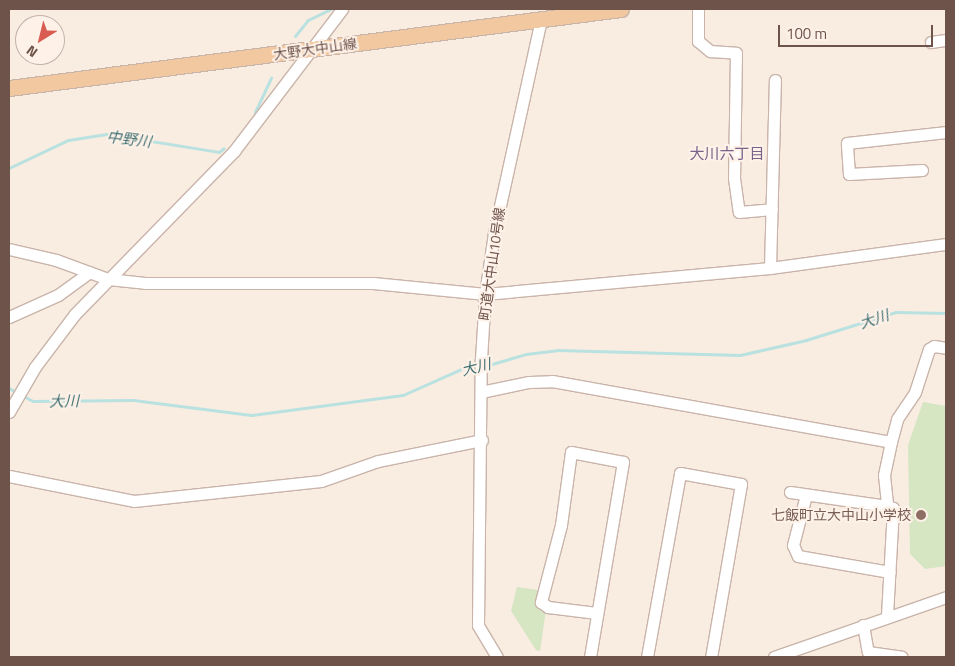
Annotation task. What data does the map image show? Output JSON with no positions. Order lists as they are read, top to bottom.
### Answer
{
  "streets": {
    "main road": ["大野大中山線"],
    "street": ["町道大中山10号線"]
  },
  "crossings": [
    ["大野大中山線", "町道大中山10号線"]
  ],
  "districts": ["大川六丁目"],
  "water": ["中野川", "大川"],
  "places": ["七飯町立大中山小学校"],
  "scale_bar": "100 m",
  "north": "bottom left"
}
